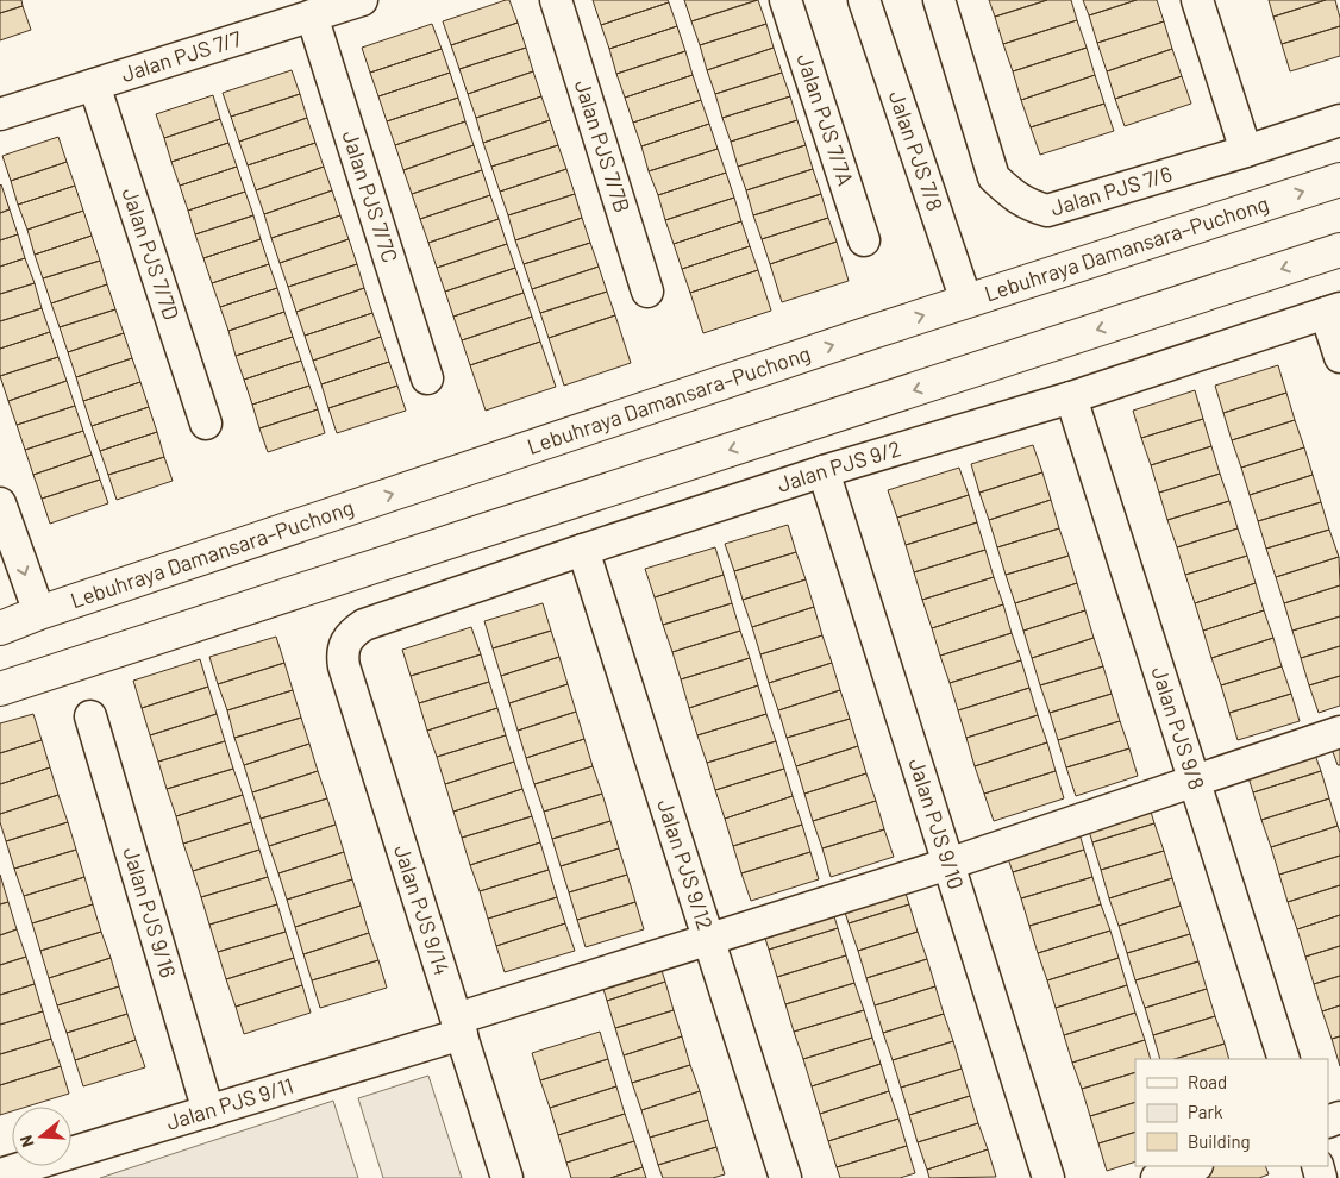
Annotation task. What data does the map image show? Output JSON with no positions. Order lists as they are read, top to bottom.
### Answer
{
  "streets": {
    "highway": ["Lebuhraya Damansara–Puchong"],
    "street": [
      "Jalan PJS 7/7",
      "Jalan PJS 7/7A",
      "Jalan PJS 7/7B",
      "Jalan PJS 7/8",
      "Jalan PJS 7/6",
      "Jalan PJS 7/7C",
      "Jalan PJS 7/7D",
      "Jalan PJS 9/2",
      "Jalan PJS 9/8",
      "Jalan PJS 9/10",
      "Jalan PJS 9/12",
      "Jalan PJS 9/14",
      "Jalan PJS 9/16",
      "Jalan PJS 9/11"
    ]
  },
  "crossings": [
    ["Jalan PJS 7/7", "Jalan PJS 7/7C"],
    ["Jalan PJS 7/7", "Jalan PJS 7/7D"],
    ["Jalan PJS 7/8", "Lebuhraya Damansara–Puchong"],
    ["Jalan PJS 9/2", "Jalan PJS 9/8"],
    ["Jalan PJS 9/2", "Jalan PJS 9/10"],
    ["Jalan PJS 9/2", "Jalan PJS 9/12"],
    ["Jalan PJS 9/2", "Jalan PJS 9/14"],
    ["Jalan PJS 9/8", "Jalan PJS 9/11"],
    ["Jalan PJS 9/10", "Jalan PJS 9/11"],
    ["Jalan PJS 9/12", "Jalan PJS 9/11"],
    ["Jalan PJS 9/14", "Jalan PJS 9/11"],
    ["Jalan PJS 9/16", "Jalan PJS 9/11"]
  ],
  "legend": ["Road", "Park", "Building"],
  "north": "left"
}
